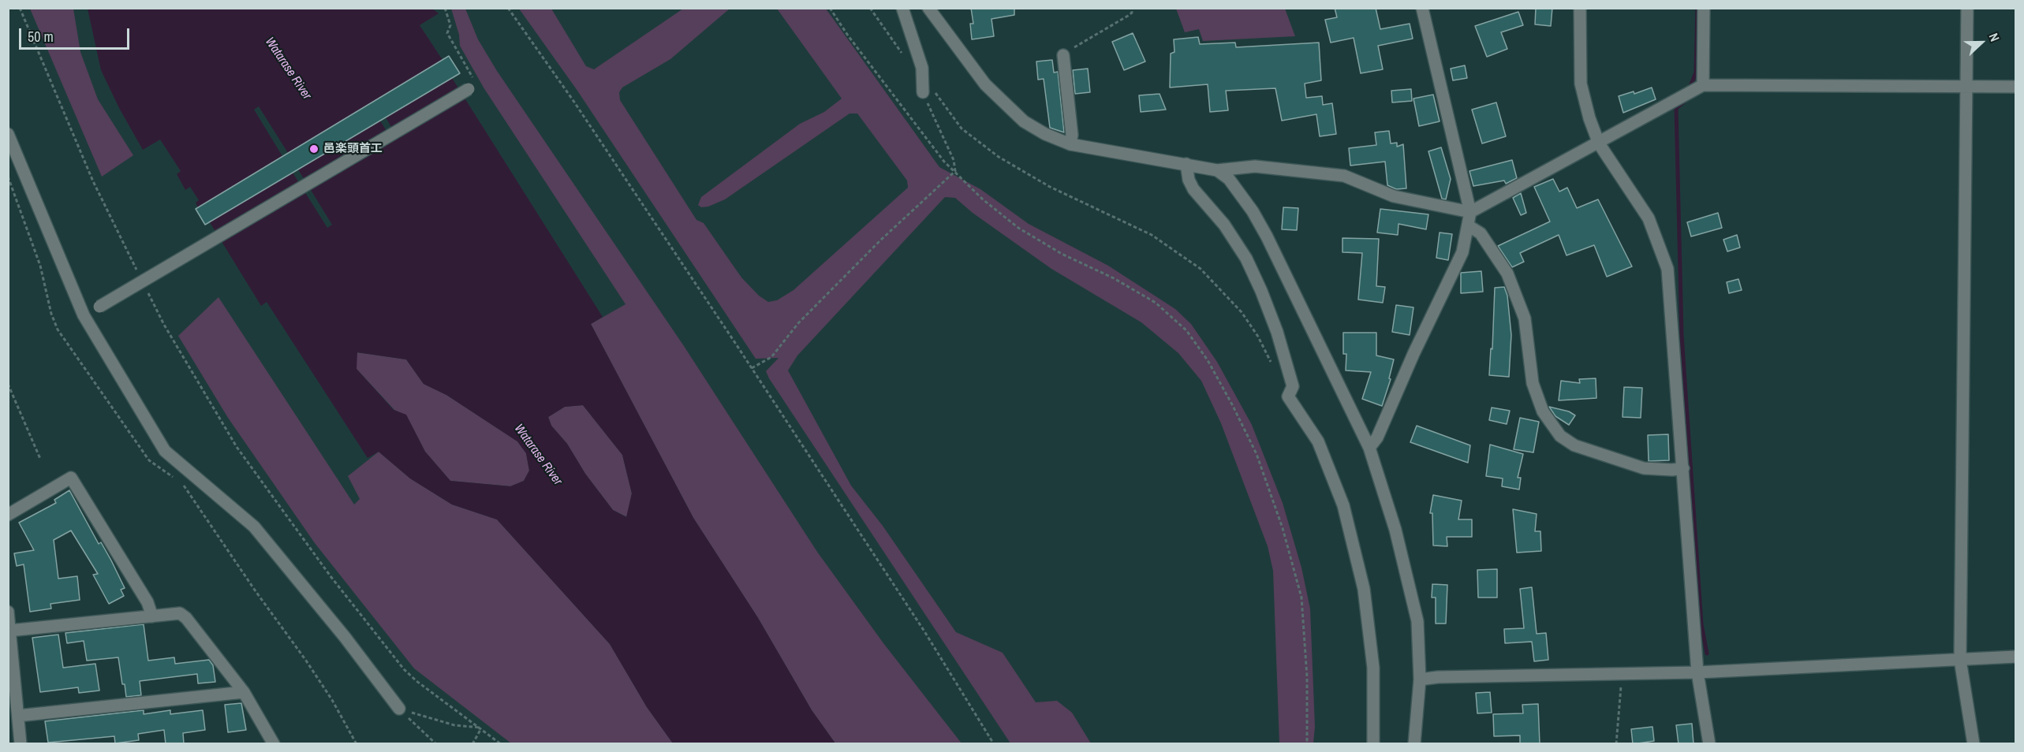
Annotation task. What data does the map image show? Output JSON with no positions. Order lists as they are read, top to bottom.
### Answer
{
  "water": ["Watarase River"],
  "places": ["邑楽頭首工"],
  "scale_bar": "50 m",
  "north": "right"
}
